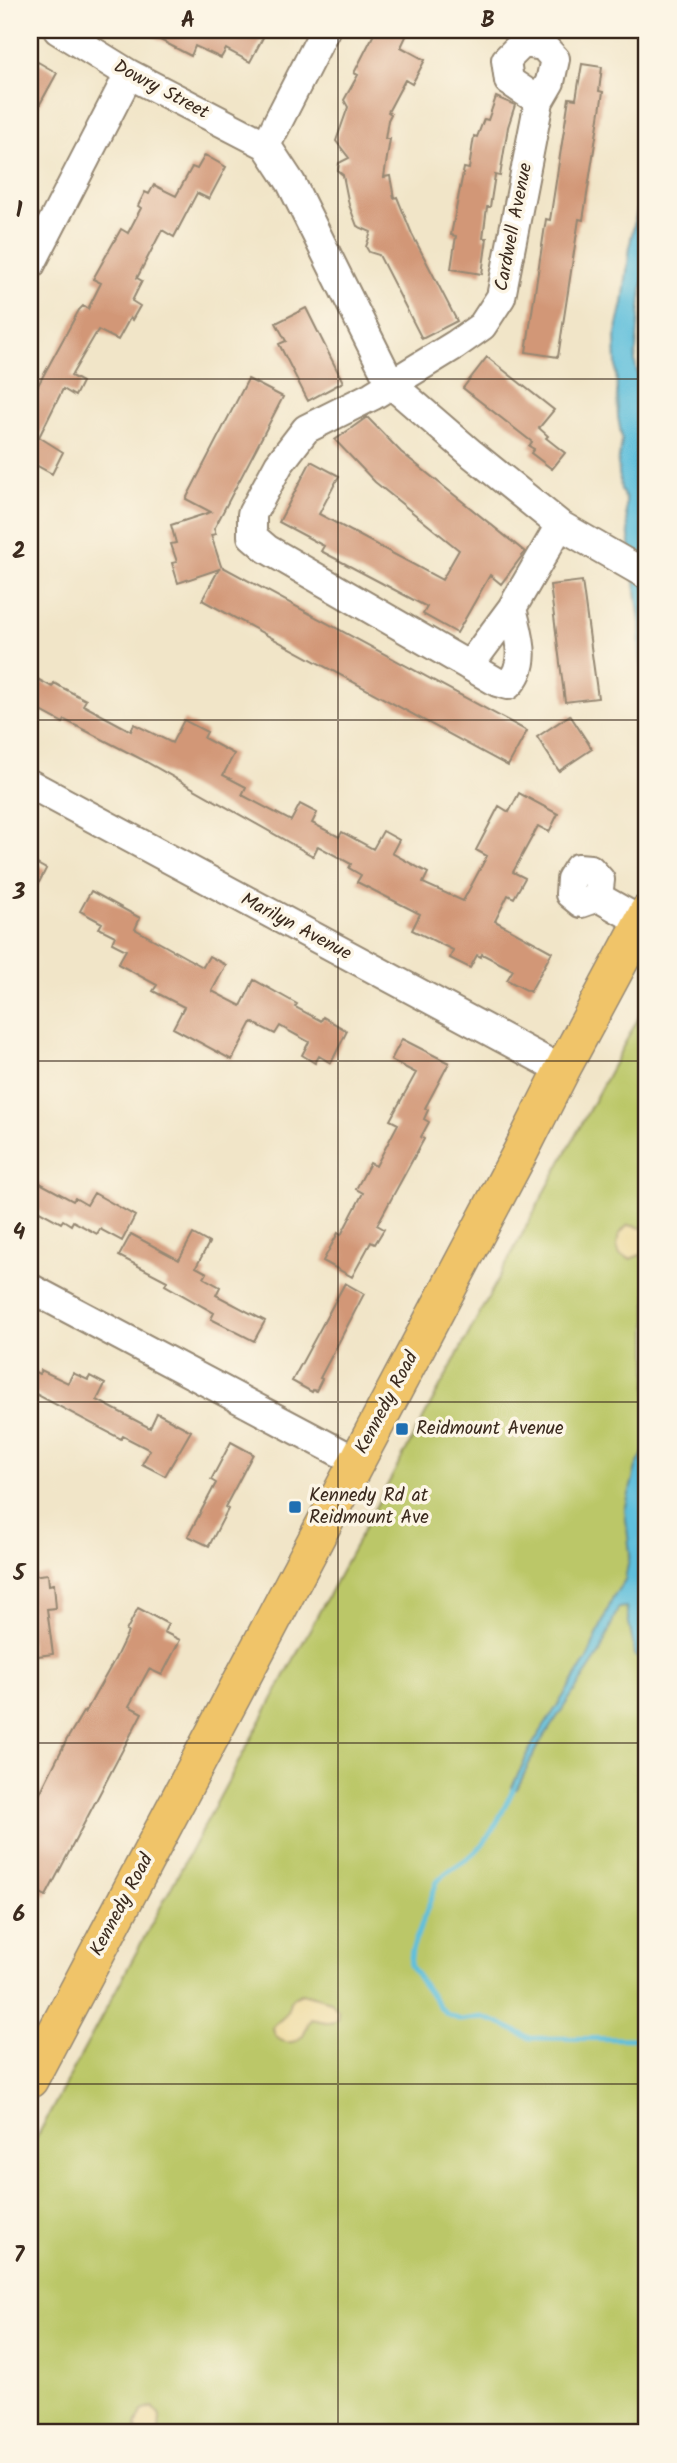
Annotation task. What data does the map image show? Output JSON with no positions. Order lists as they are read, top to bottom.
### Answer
{
  "streets": {
    "main road": ["Kennedy Road"],
    "street": ["Dowry Street", "Cardwell Avenue", "Marilyn Avenue"]
  },
  "crossings": [
    ["Marilyn Avenue", "Kennedy Road"]
  ],
  "places": {
    "transit": ["Reidmount Avenue", "Kennedy Rd at Reidmount Ave"]
  },
  "grid": {
    "columns": ["A", "B"],
    "rows": [
      "1",
      "2",
      "3",
      "4",
      "5",
      "6",
      "7"
    ]
  }
}
